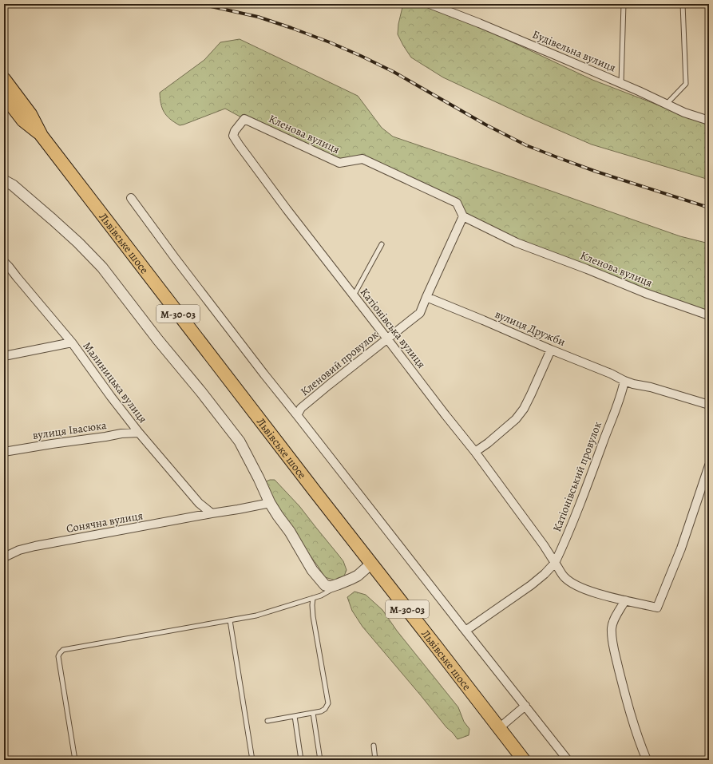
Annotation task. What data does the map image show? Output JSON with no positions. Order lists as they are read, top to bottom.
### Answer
{
  "streets": {
    "main road": ["Львівське шосе", "М-30-03"],
    "street": [
      "Будівельна вулиця",
      "Кленова вулиця",
      "Катіонівська вулиця",
      "вулиця Дружби",
      "Кленовий провулок",
      "Малиницька вулиця",
      "вулиця Івасюка",
      "Катіонівський провулок",
      "Сонячна вулиця"
    ]
  },
  "crossings": [
    ["Кленова вулиця", "Катіонівська вулиця"],
    ["Кленова вулиця", "Кленовий провулок"],
    ["Катіонівська вулиця", "Кленовий провулок"],
    ["Катіонівська вулиця", "Катіонівський провулок"],
    ["вулиця Дружби", "Кленовий провулок"],
    ["вулиця Дружби", "Катіонівський провулок"],
    ["Малиницька вулиця", "вулиця Івасюка"],
    ["Малиницька вулиця", "Сонячна вулиця"]
  ]
}
